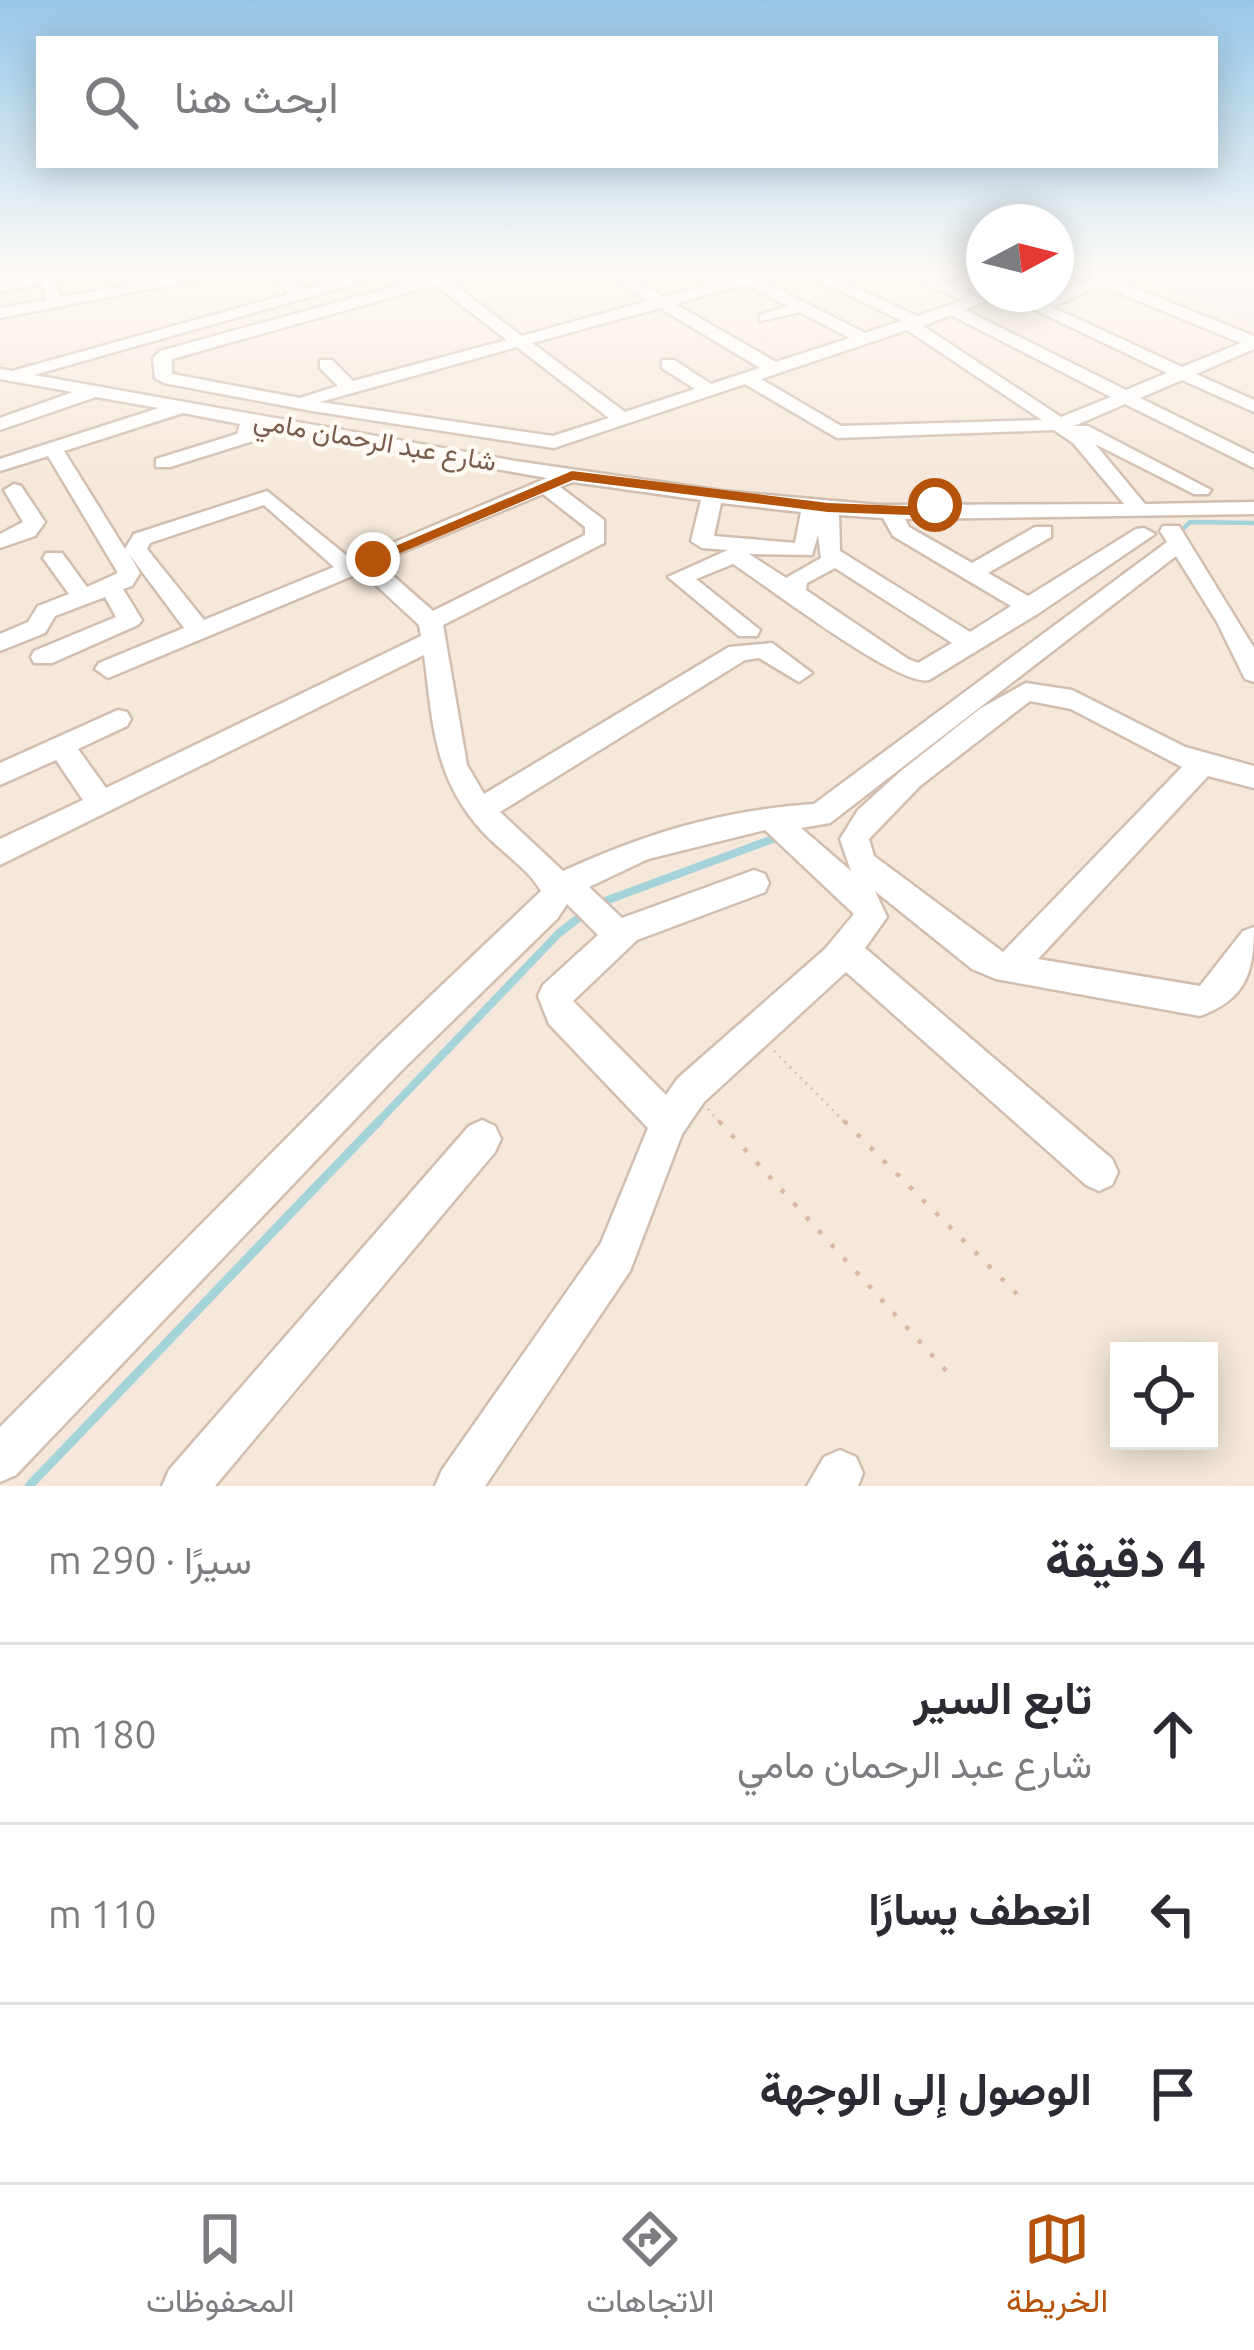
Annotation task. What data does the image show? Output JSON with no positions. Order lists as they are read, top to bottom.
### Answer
{
  "streets": {
    "street": ["شارع عبد الرحمان مامي"]
  },
  "north": "right",
  "page": {
    "search": "ابحث هنا",
    "heading": ["4 دقيقة", "سيرًا · 290 m"],
    "list": [
      ["تابع السير", "شارع عبد الرحمان مامي", "180 m"],
      ["انعطف يسارًا", "110 m"],
      "الوصول إلى الوجهة"
    ],
    "nav": ["الخريطة", "الاتجاهات", "المحفوظات"]
  }
}
